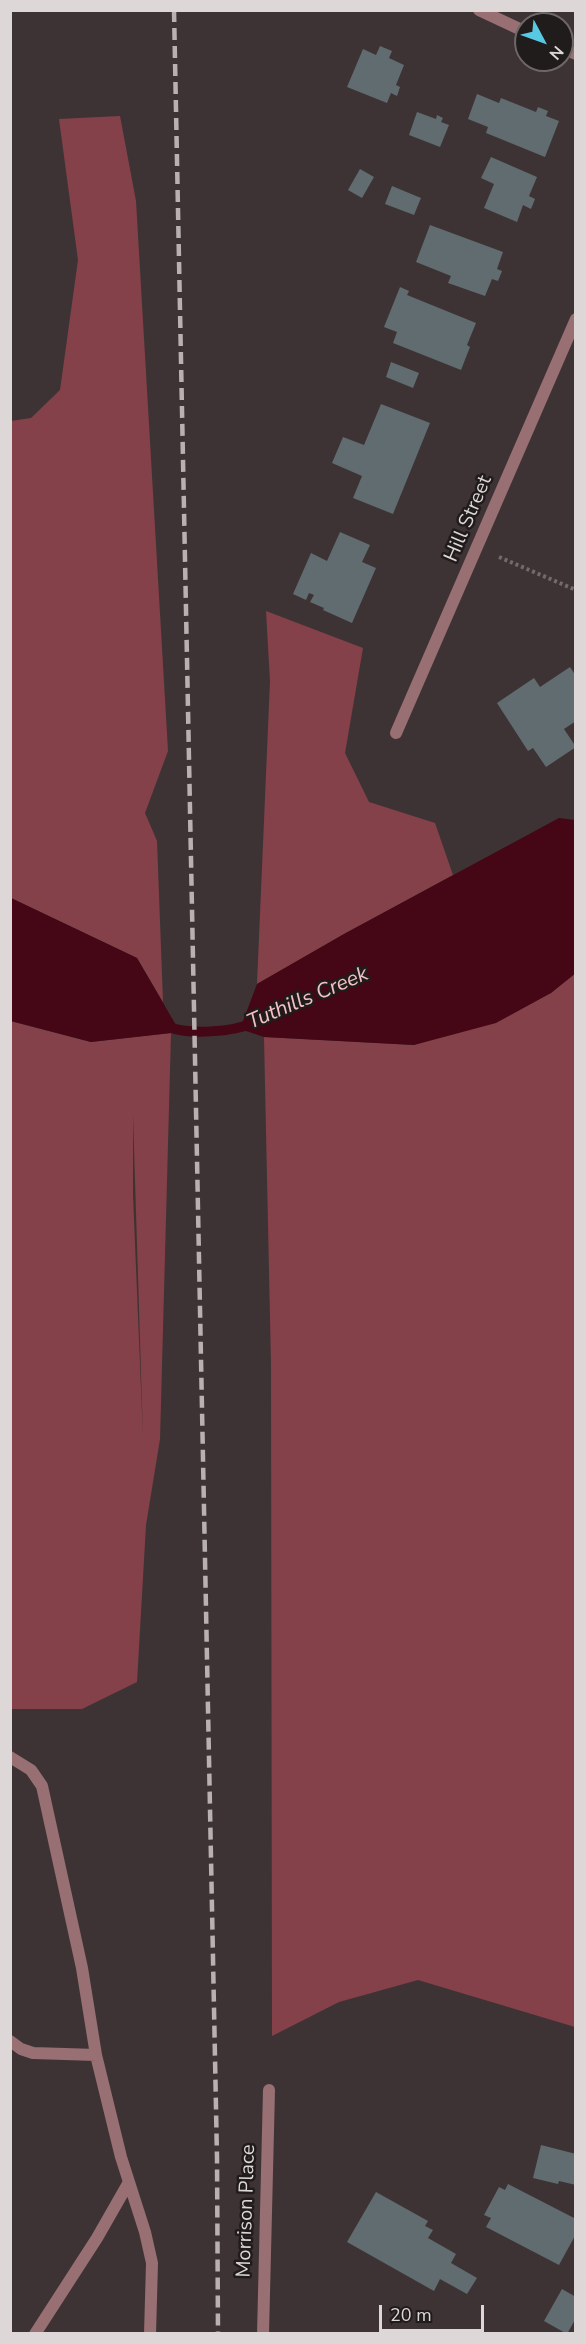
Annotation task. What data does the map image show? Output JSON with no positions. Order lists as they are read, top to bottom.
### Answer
{
  "streets": {
    "street": ["Hill Street", "Morrison Place"]
  },
  "water": ["Tuthills Creek"],
  "scale_bar": "20 m",
  "north": "bottom right"
}
